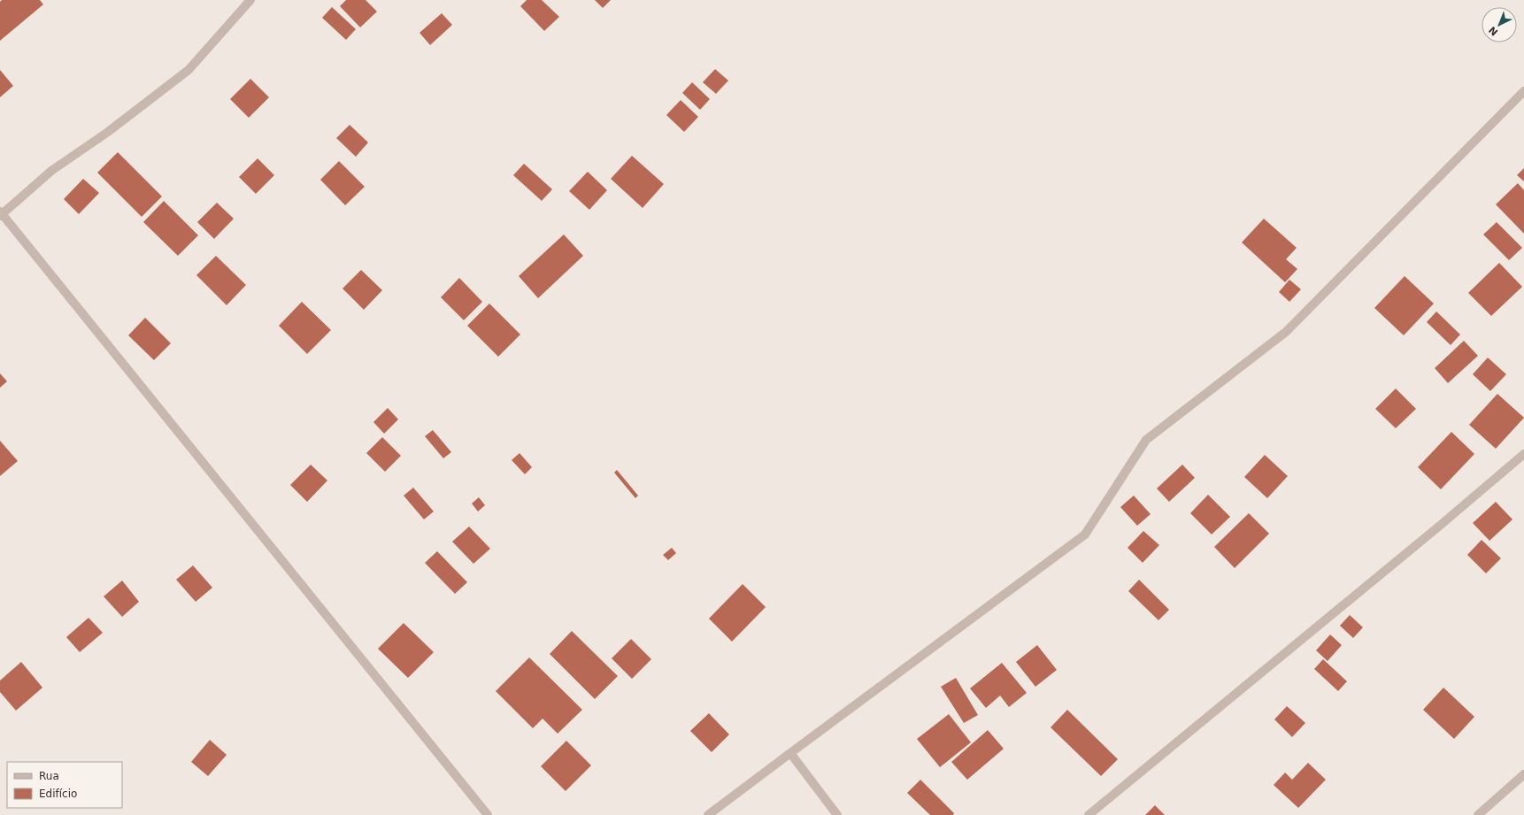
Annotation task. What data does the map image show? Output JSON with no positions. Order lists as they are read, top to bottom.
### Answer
{
  "legend": ["Rua", "Edifício"],
  "north": "bottom left"
}
